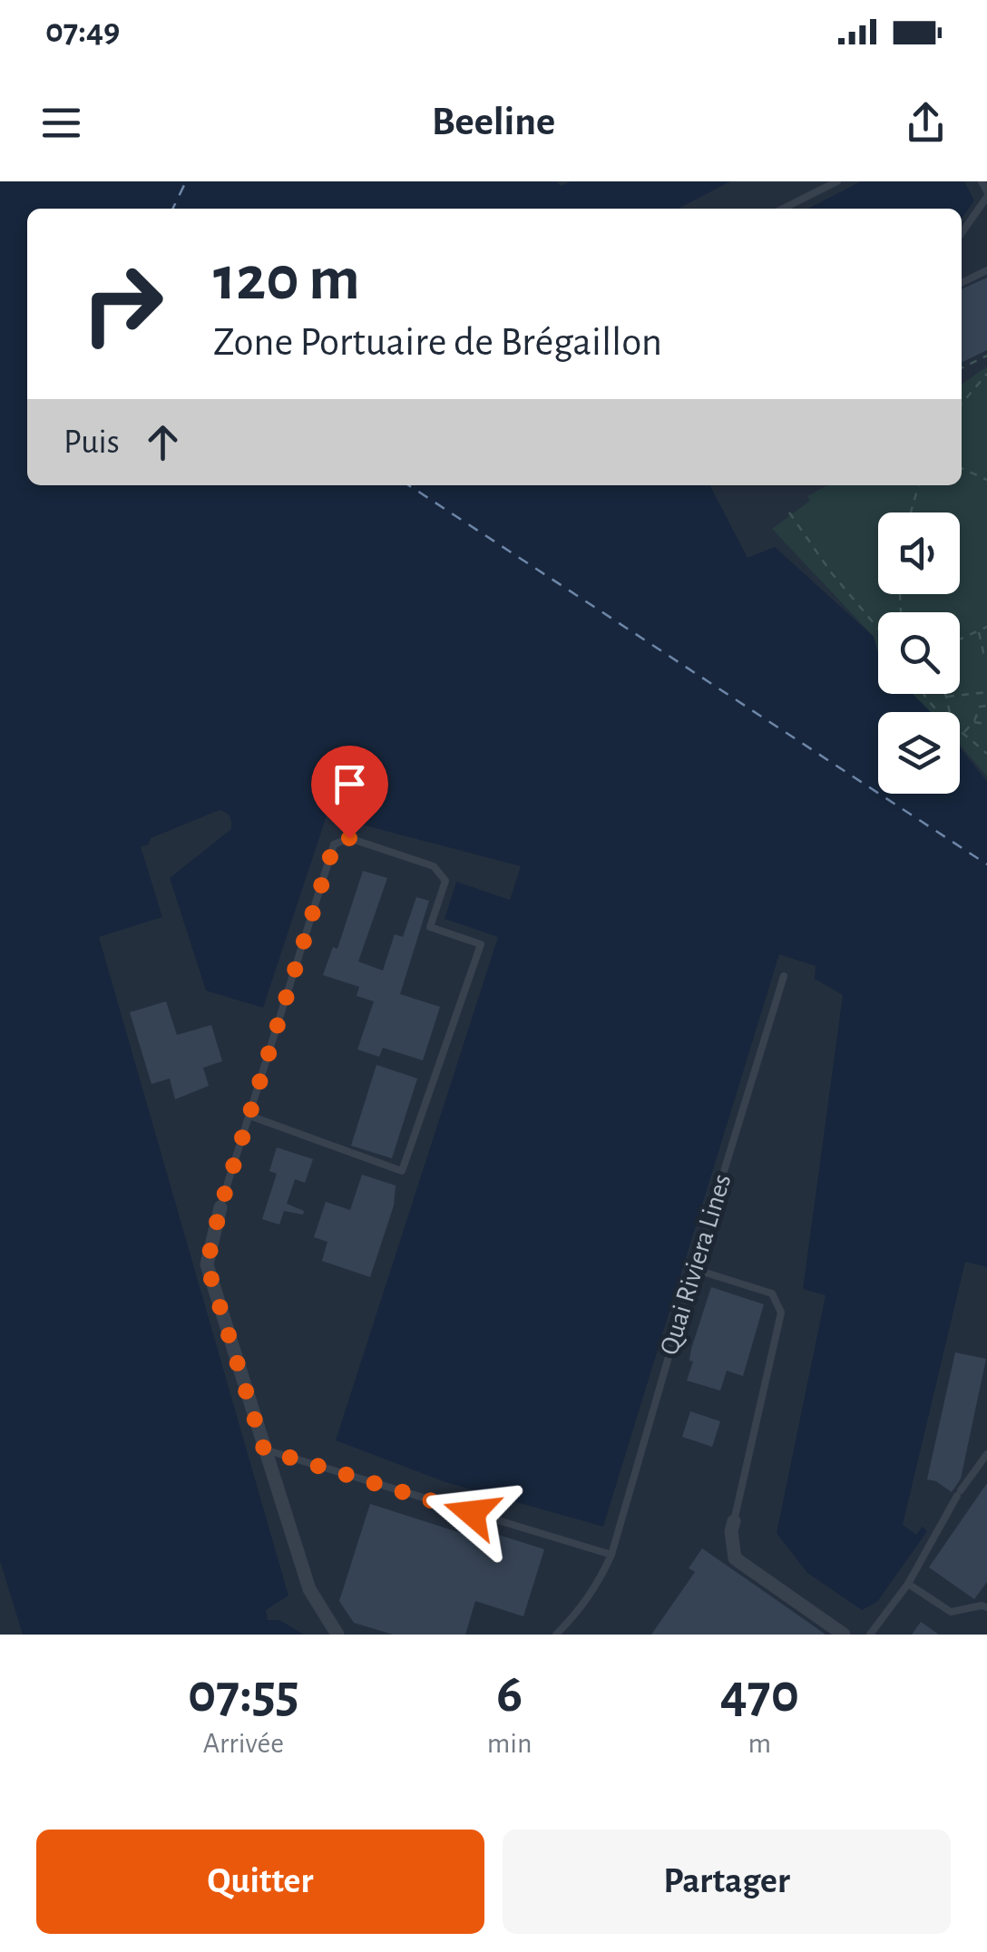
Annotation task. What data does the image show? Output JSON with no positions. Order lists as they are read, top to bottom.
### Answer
{
  "streets": {
    "lane": ["Quai Riviera Lines"]
  },
  "page": {
    "status": "07:49",
    "header": "Beeline",
    "turn": ["120 m", "Zone Portuaire de Brégaillon"],
    "then": "Puis",
    "eta": [
      "07:55",
      "Arrivée",
      "6",
      "min",
      "470",
      "m"
    ],
    "buttons": ["Quitter", "Partager"]
  }
}
